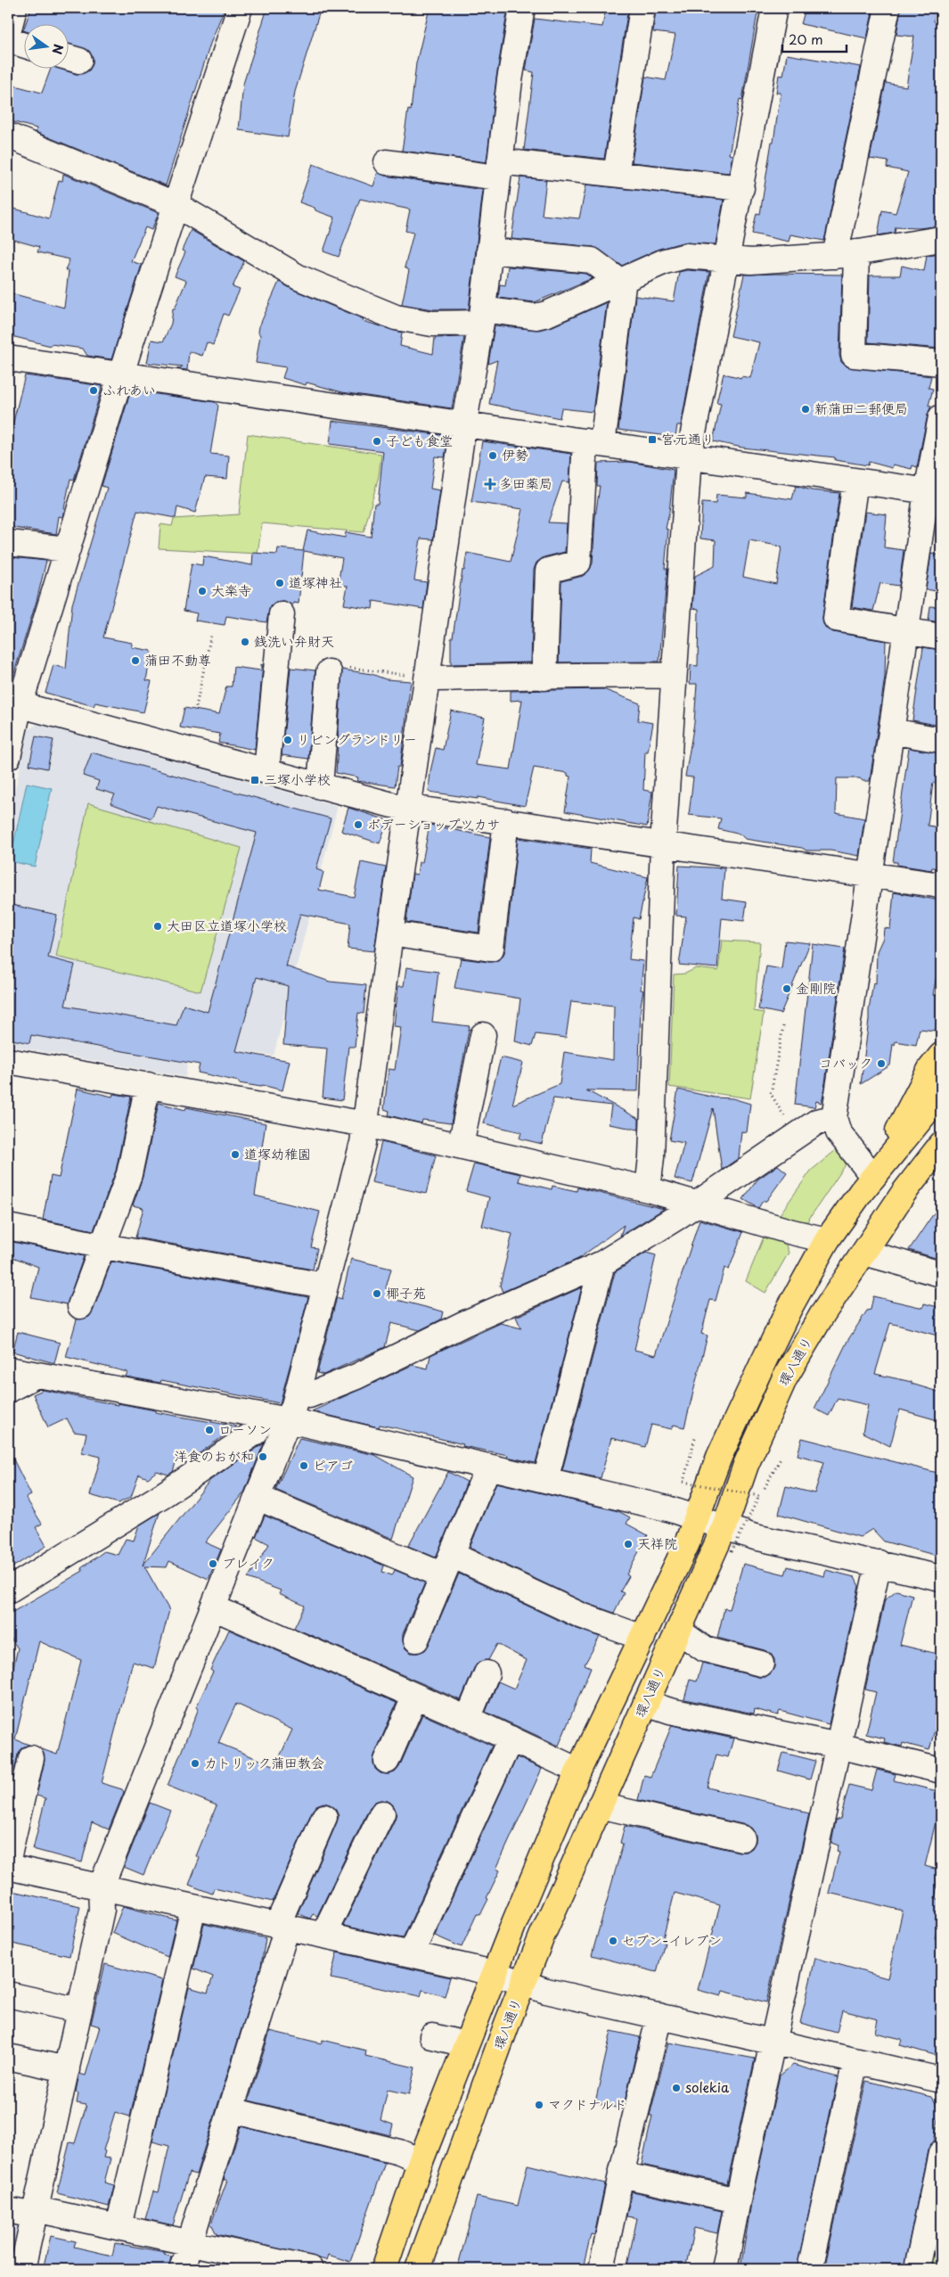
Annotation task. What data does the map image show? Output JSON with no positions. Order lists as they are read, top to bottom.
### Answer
{
  "streets": {
    "main road": ["環八通り"]
  },
  "places": {
    "other": [
      "ふれあい",
      "新蒲田二郵便局",
      "子ども食堂",
      "伊勢",
      "道塚神社",
      "大楽寺",
      "銭洗い弁財天",
      "蒲田不動尊",
      "リビングランドリー",
      "ボデーショップツカサ",
      "大田区立道塚小学校",
      "金剛院",
      "コバック",
      "道塚幼稚園",
      "椰子苑",
      "ローソン",
      "洋食のおが和",
      "ピアゴ",
      "天祥院",
      "ブレイク",
      "カトリック蒲田教会",
      "セブン-イレブン",
      "solekia",
      "マクドナルド"
    ],
    "transit": ["宮元通り", "三塚小学校"],
    "health": ["多田薬局"]
  },
  "scale_bar": "20 m",
  "north": "right"
}
